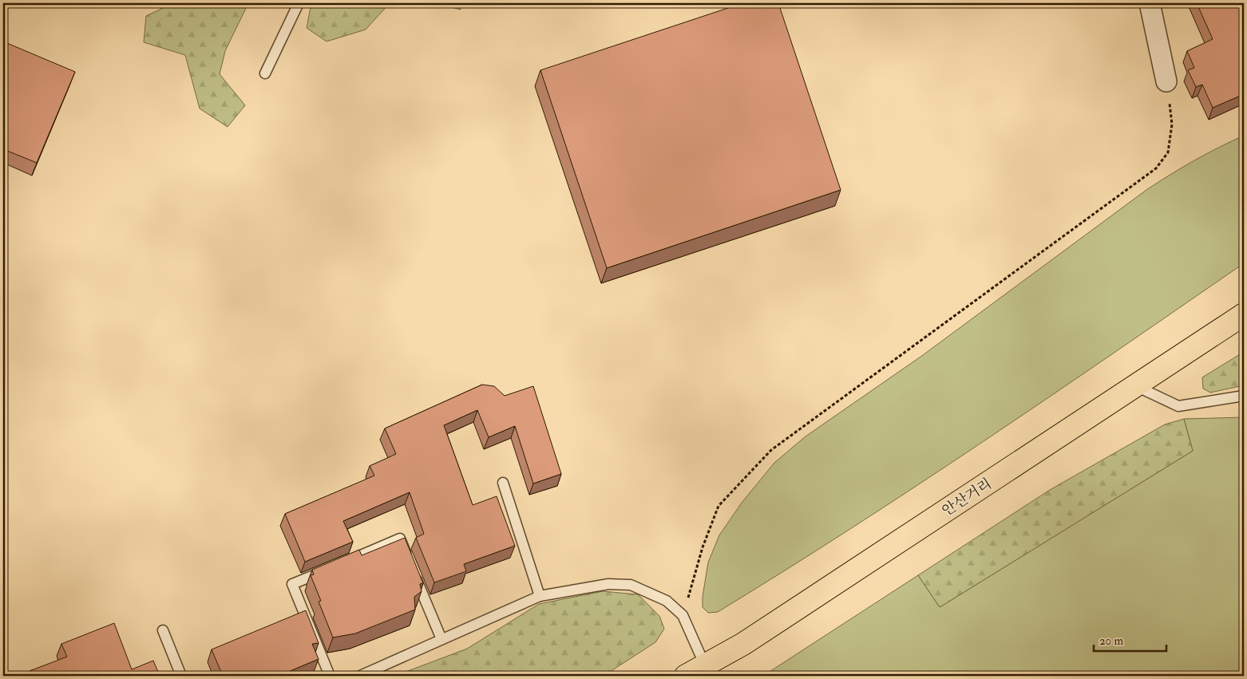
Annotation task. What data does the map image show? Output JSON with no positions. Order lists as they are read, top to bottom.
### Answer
{
  "streets": {
    "main road": ["안산거리"]
  },
  "scale_bar": "20 m"
}
